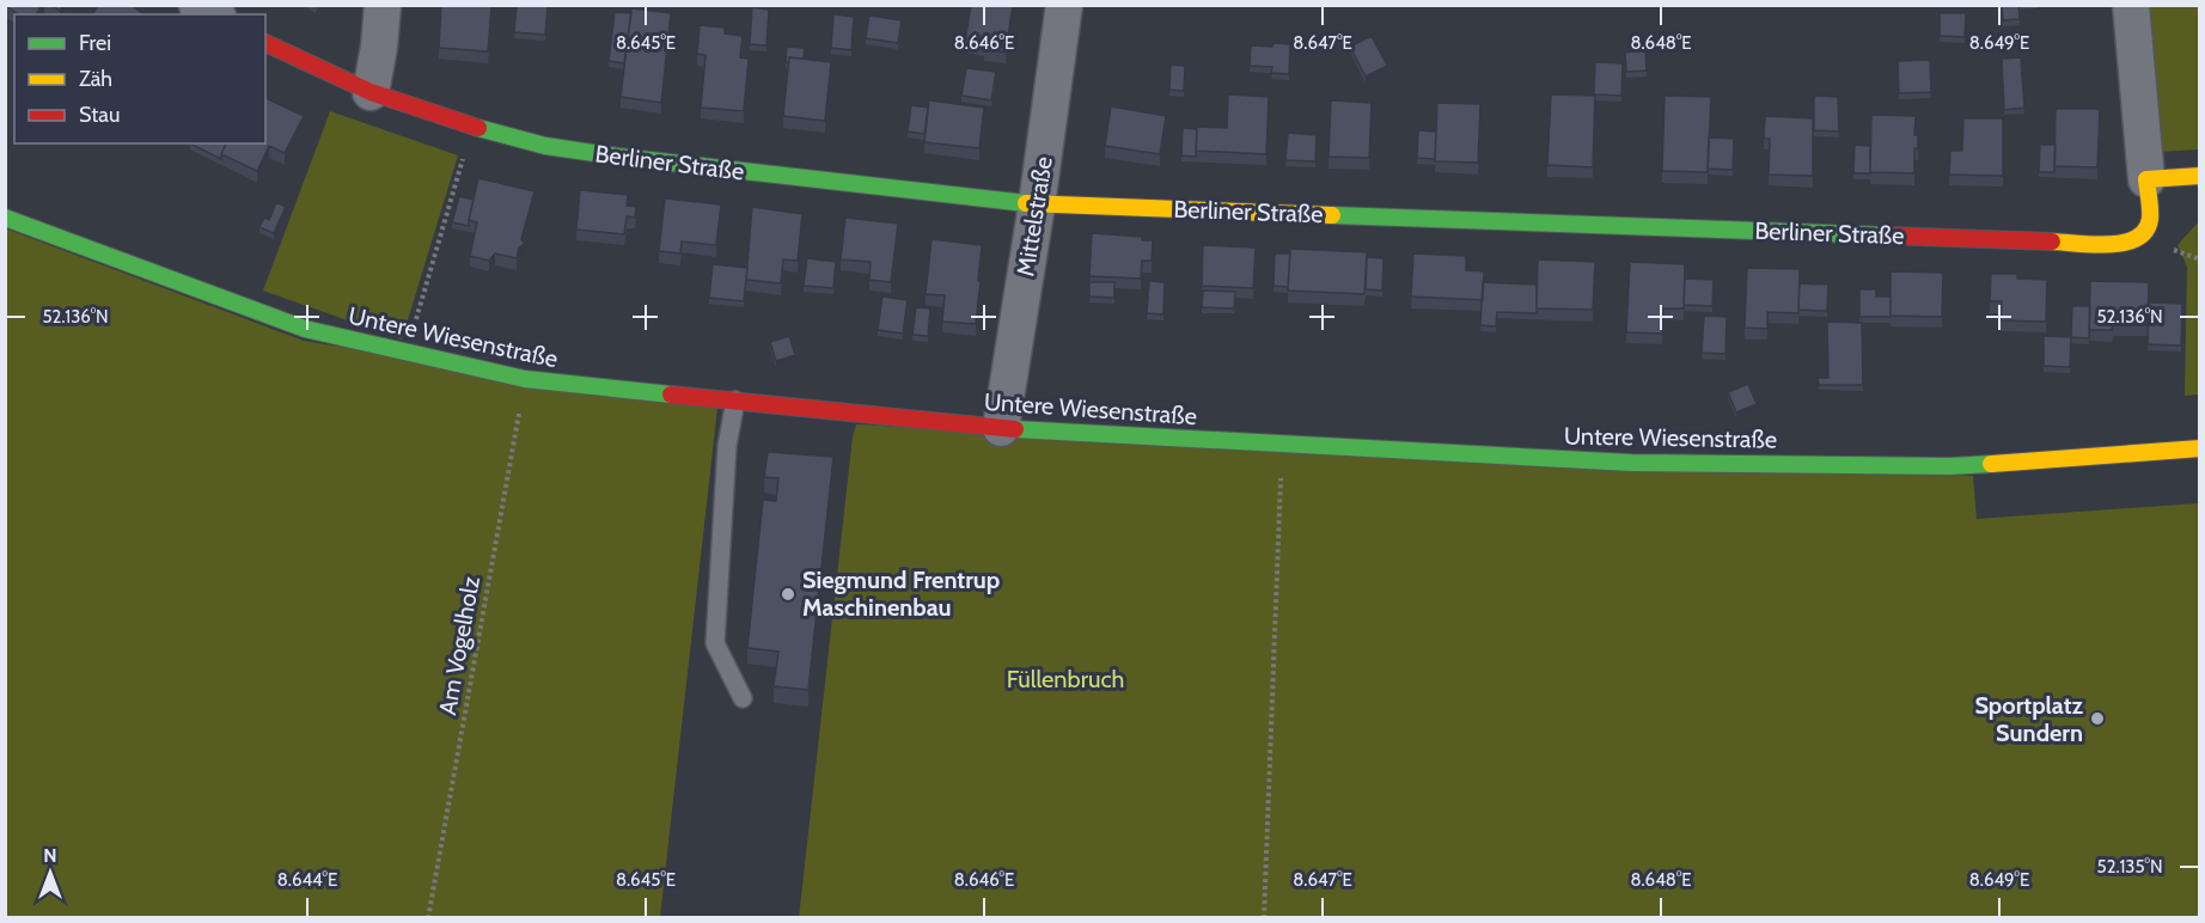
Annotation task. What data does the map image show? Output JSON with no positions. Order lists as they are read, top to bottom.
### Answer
{
  "streets": {
    "street": ["Berliner Straße", "Mittelstraße", "Untere Wiesenstraße"],
    "path": ["Am Vogelholz"]
  },
  "crossings": [
    ["Berliner Straße", "Mittelstraße"],
    ["Mittelstraße", "Untere Wiesenstraße"],
    ["Untere Wiesenstraße", "Am Vogelholz"]
  ],
  "parks": ["Füllenbruch"],
  "places": ["Siegmund Frentrup Maschinenbau", "Sportplatz Sundern"],
  "legend": ["Frei", "Zäh", "Stau"],
  "north": "top",
  "coordinates": [
    "8.645°E",
    "8.646°E",
    "8.647°E",
    "8.648°E",
    "8.649°E",
    "52.136°N",
    "52.135°N",
    "8.644°E"
  ]
}
